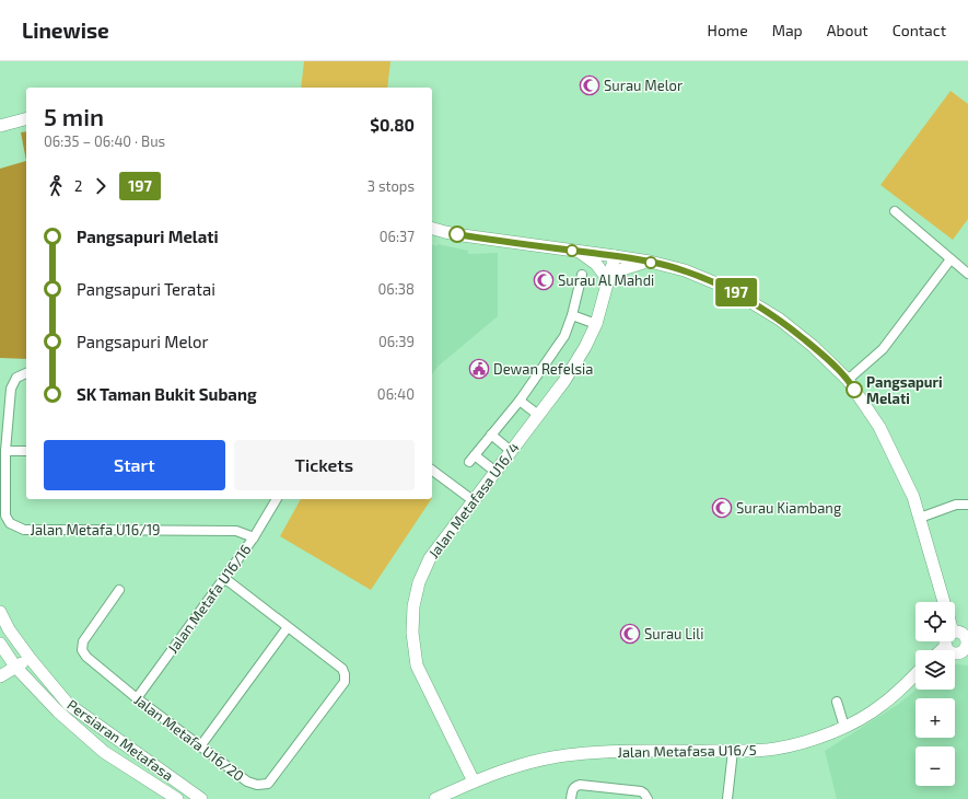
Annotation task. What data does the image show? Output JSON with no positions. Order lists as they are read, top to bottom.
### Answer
{
  "streets": {
    "street": [
      "Jalan Metafasa U16/4",
      "Jalan Metafa U16/19",
      "Jalan Metafa U16/16",
      "Jalan Metafa U16/20",
      "Persiaran Metafasa",
      "Jalan Metafasa U16/5"
    ]
  },
  "crossings": [
    ["Jalan Metafasa U16/4", "Jalan Metafasa U16/5"],
    ["Jalan Metafa U16/19", "Jalan Metafa U16/16"],
    ["Jalan Metafa U16/16", "Jalan Metafa U16/20"]
  ],
  "places": {
    "mosque": [
      "Surau Melor",
      "Surau Al Mahdi",
      "Surau Kiambang",
      "Surau Lili"
    ],
    "public building": ["Dewan Refelsia"],
    "other": ["Pangsapuri Melati"]
  },
  "lines": ["bus line 197"],
  "page": {
    "header": "Linewise",
    "nav": [
      "Home",
      "Map",
      "About",
      "Contact"
    ],
    "on_map": "197",
    "heading": ["5 min", "06:35 – 06:40 · Bus", "$0.80"],
    "legs": ["2", "197", "3 stops"],
    "list": [
      {
        "name": "Pangsapuri Melati",
        "value": "06:37"
      },
      {
        "name": "Pangsapuri Teratai",
        "value": "06:38"
      },
      {
        "name": "Pangsapuri Melor",
        "value": "06:39"
      },
      {
        "name": "SK Taman Bukit Subang",
        "value": "06:40"
      }
    ],
    "buttons": ["Start", "Tickets"],
    "map_buttons": ["+", "−"]
  }
}
